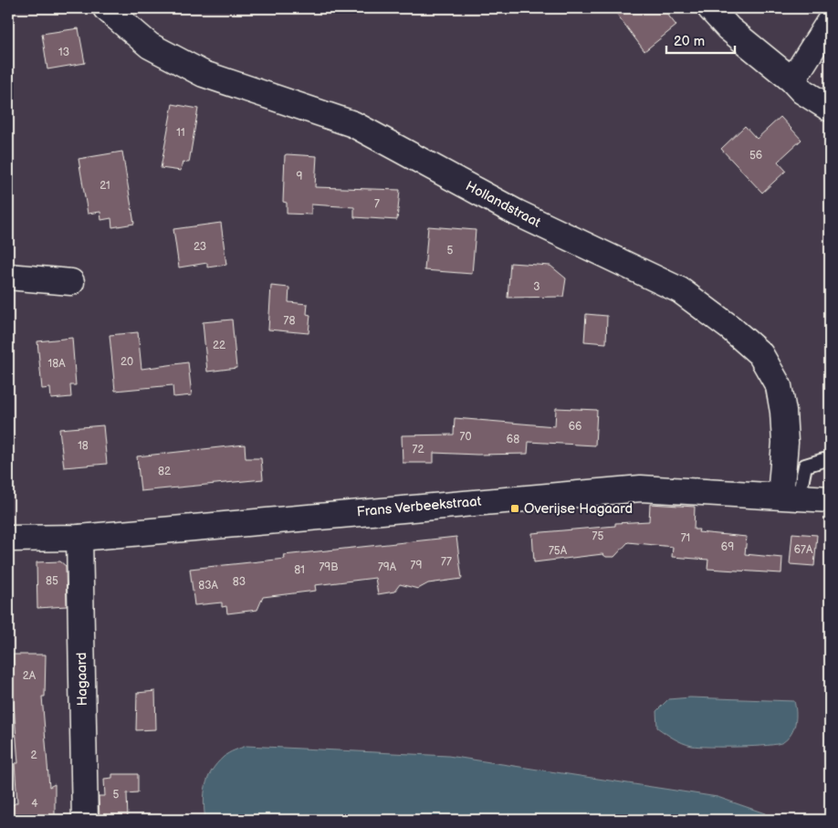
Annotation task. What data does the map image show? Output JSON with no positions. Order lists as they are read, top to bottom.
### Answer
{
  "streets": {
    "street": ["Hollandstraat", "Frans Verbeekstraat", "Hagaard"]
  },
  "crossings": [
    ["Hollandstraat", "Frans Verbeekstraat"],
    ["Frans Verbeekstraat", "Hagaard"]
  ],
  "places": {
    "transit": ["Overijse Hagaard"]
  },
  "house_numbers": [
    "13",
    "11",
    "56",
    "9",
    "21",
    "7",
    "23",
    "5",
    "3",
    "78",
    "22",
    "20",
    "18A",
    "66",
    "70",
    "68",
    "18",
    "72",
    "82",
    "75",
    "71",
    "69",
    "67A",
    "75A",
    "77",
    "79",
    "79B",
    "79A",
    "81",
    "85",
    "83",
    "83A",
    "2A",
    "2",
    "5",
    "4"
  ],
  "scale_bar": "20 m"
}
